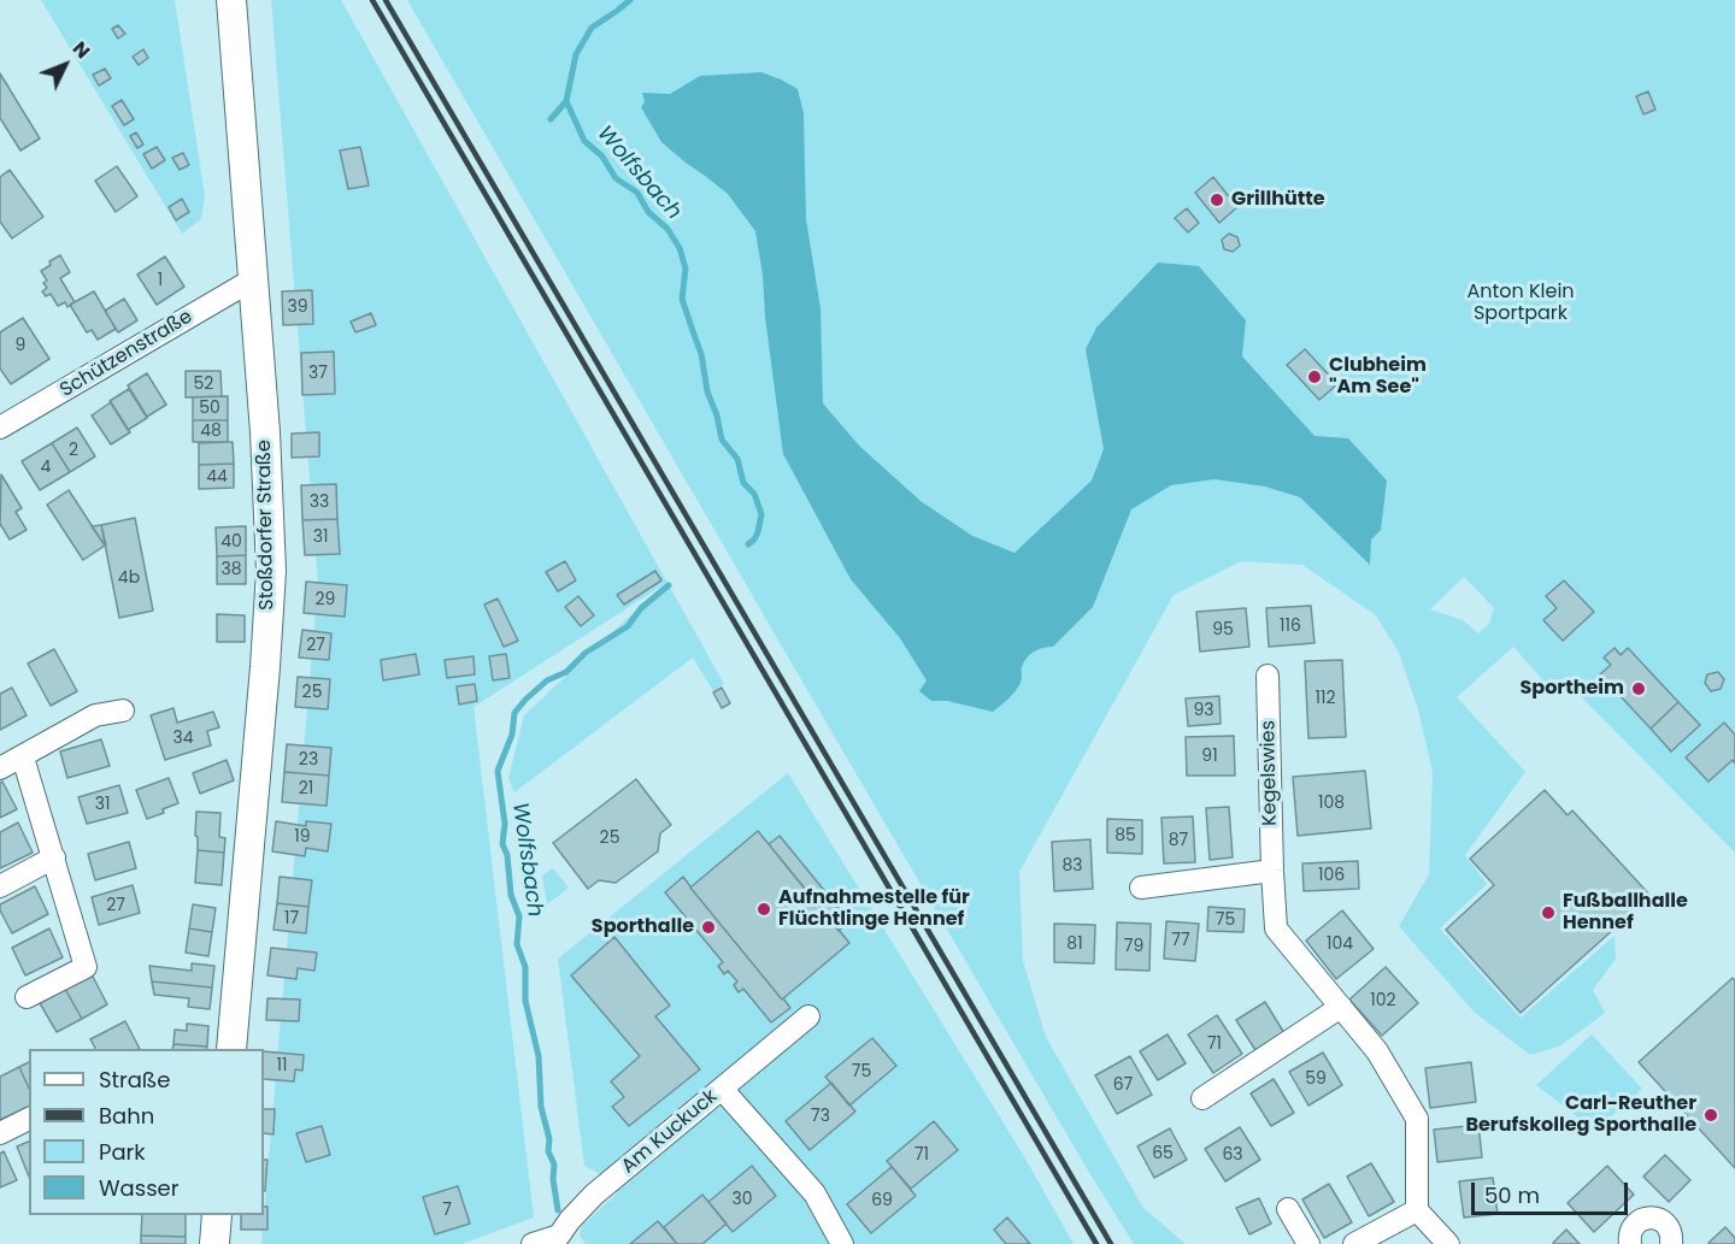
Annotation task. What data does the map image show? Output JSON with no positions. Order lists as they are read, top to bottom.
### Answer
{
  "streets": {
    "main road": ["Stoßdorfer Straße"],
    "street": ["Schützenstraße", "Kegelswies", "Am Kuckuck"]
  },
  "crossings": [
    ["Schützenstraße", "Stoßdorfer Straße"]
  ],
  "water": ["Wolfsbach"],
  "parks": ["Anton Klein Sportpark"],
  "places": [
    "Grillhütte",
    "Clubheim \"Am See\"",
    "Sportheim",
    "Aufnahmestelle für Flüchtlinge Hennef",
    "Fußballhalle Hennef",
    "Sporthalle",
    "Carl-Reuther Berufskolleg Sporthalle"
  ],
  "house_numbers": [
    "1",
    "39",
    "9",
    "37",
    "52",
    "50",
    "48",
    "2",
    "4",
    "44",
    "33",
    "31",
    "40",
    "38",
    "4b",
    "29",
    "116",
    "95",
    "27",
    "25",
    "112",
    "93",
    "34",
    "91",
    "23",
    "21",
    "108",
    "31",
    "85",
    "19",
    "25",
    "87",
    "83",
    "106",
    "27",
    "17",
    "75",
    "77",
    "81",
    "104",
    "79",
    "102",
    "71",
    "11",
    "75",
    "59",
    "67",
    "73",
    "65",
    "71",
    "63",
    "30",
    "69",
    "7"
  ],
  "legend": [
    "Straße",
    "Bahn",
    "Park",
    "Wasser"
  ],
  "scale_bar": "50 m",
  "north": "top right"
}
